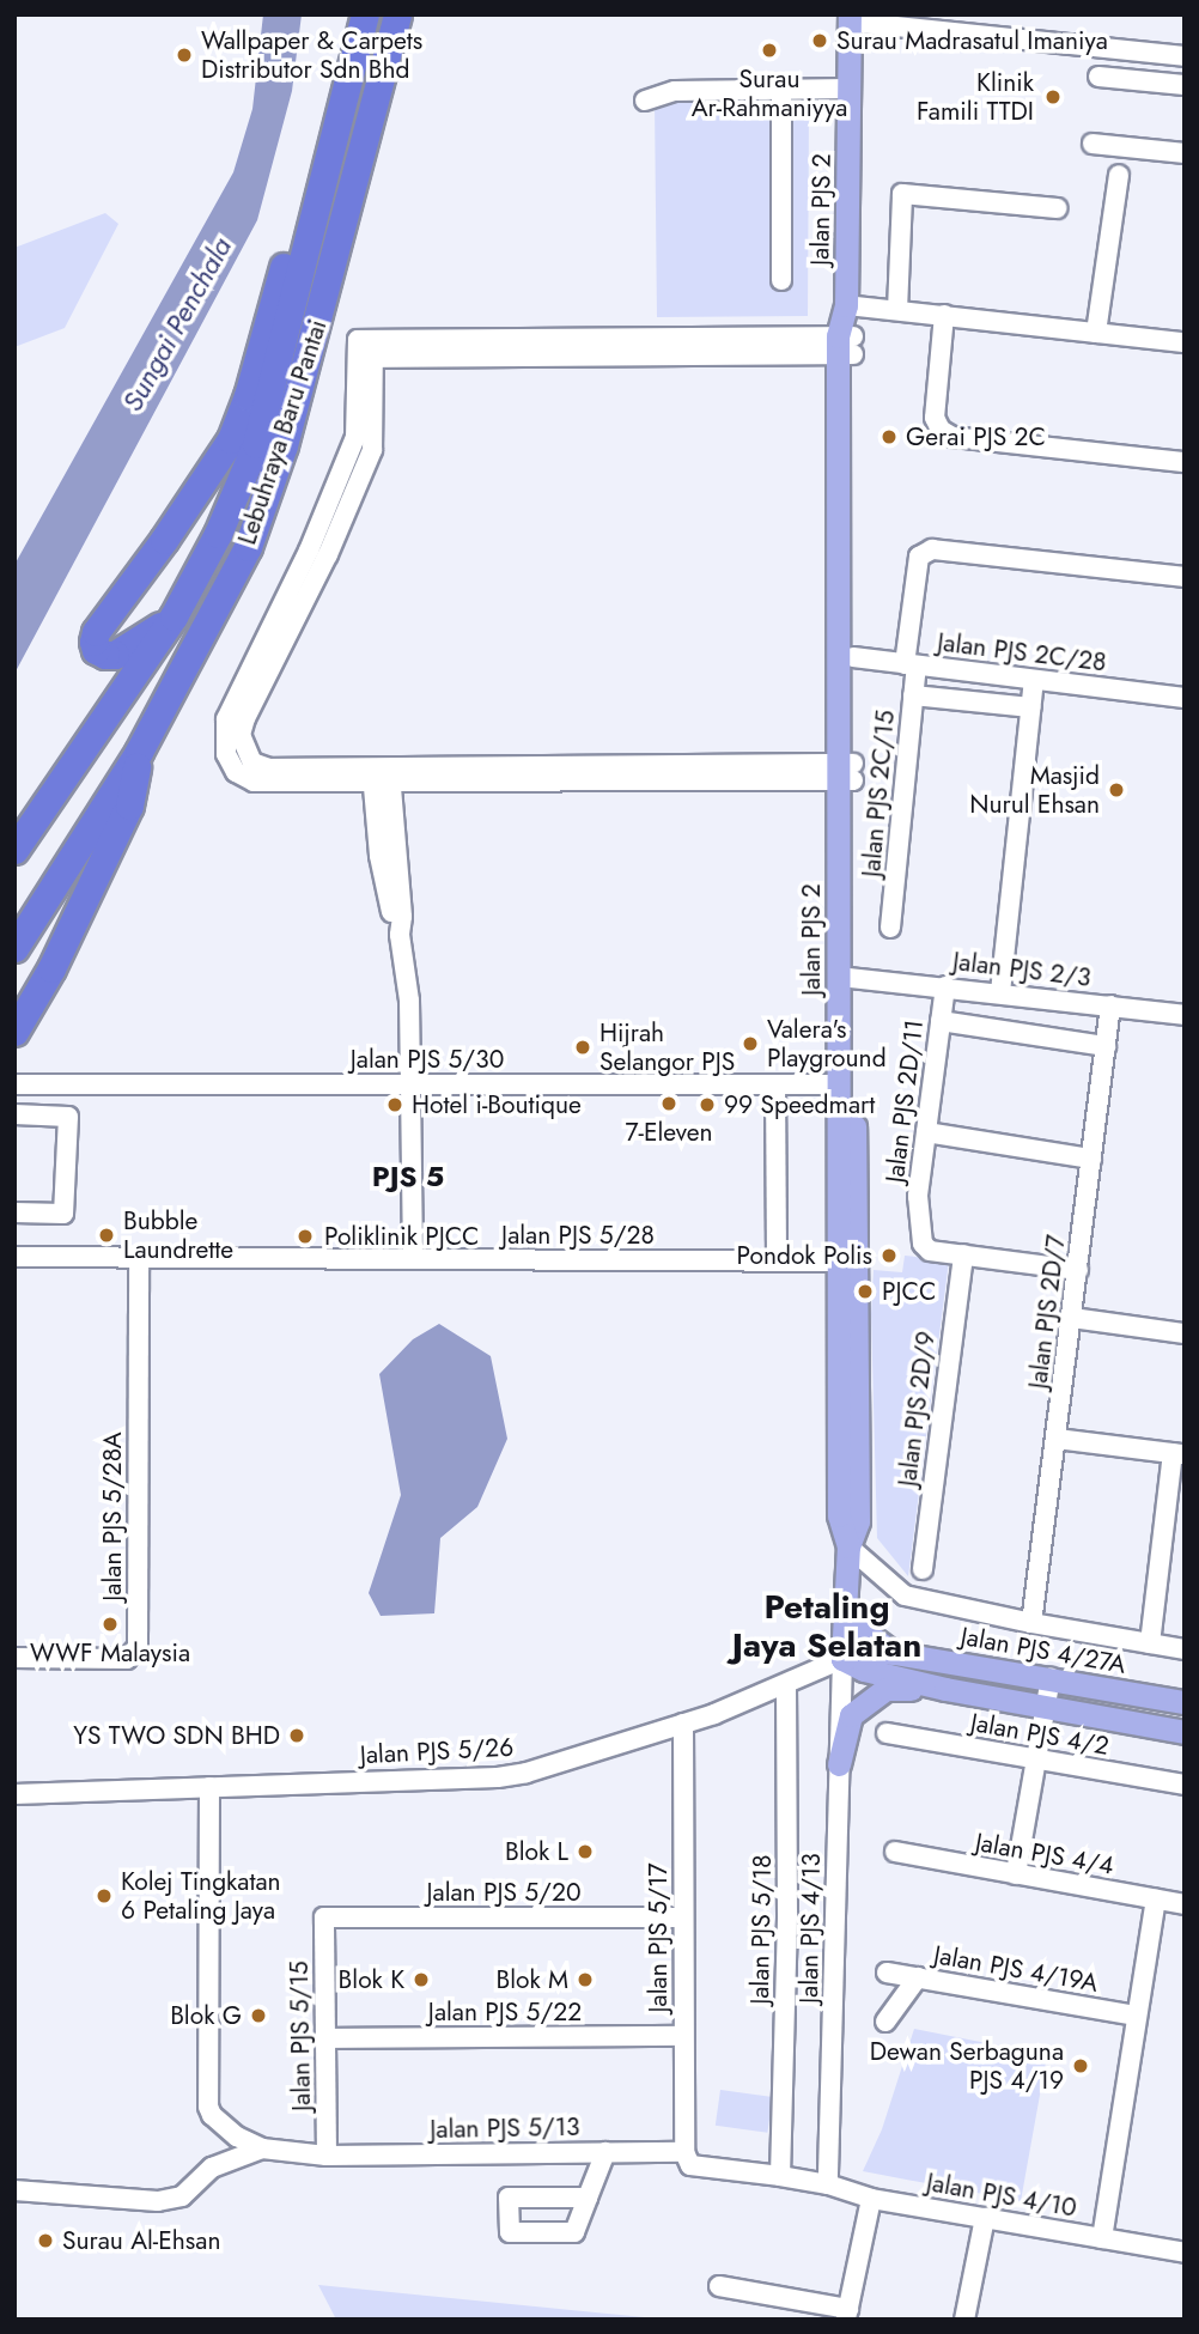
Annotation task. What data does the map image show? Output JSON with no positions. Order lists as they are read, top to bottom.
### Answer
{
  "streets": {
    "highway": ["Lebuhraya Baru Pantai"],
    "main road": ["Jalan PJS 2", "Jalan PJS 4/27A"],
    "street": [
      "Jalan PJS 2C/28",
      "Jalan PJS 2C/15",
      "Jalan PJS 2/3",
      "Jalan PJS 5/30",
      "Jalan PJS 2D/11",
      "Jalan PJS 5/28",
      "Jalan PJS 2D/7",
      "Jalan PJS 2D/9",
      "Jalan PJS 5/28A",
      "Jalan PJS 4/2",
      "Jalan PJS 5/26",
      "Jalan PJS 4/4",
      "Jalan PJS 5/20",
      "Jalan PJS 4/13",
      "Jalan PJS 5/18",
      "Jalan PJS 5/17",
      "Jalan PJS 4/19A",
      "Jalan PJS 5/22",
      "Jalan PJS 5/15",
      "Jalan PJS 5/13",
      "Jalan PJS 4/10"
    ]
  },
  "crossings": [
    ["Jalan PJS 2", "Jalan PJS 2C/28"],
    ["Jalan PJS 2", "Jalan PJS 2/3"],
    ["Jalan PJS 2", "Jalan PJS 5/30"],
    ["Jalan PJS 2", "Jalan PJS 5/28"],
    ["Jalan PJS 2", "Jalan PJS 4/27A"],
    ["Jalan PJS 2", "Jalan PJS 5/26"],
    ["Jalan PJS 2", "Jalan PJS 4/13"],
    ["Jalan PJS 2C/28", "Jalan PJS 2C/15"],
    ["Jalan PJS 2/3", "Jalan PJS 2D/11"],
    ["Jalan PJS 2/3", "Jalan PJS 2D/7"],
    ["Jalan PJS 2D/11", "Jalan PJS 2D/9"],
    ["Jalan PJS 5/28", "Jalan PJS 5/28A"],
    ["Jalan PJS 4/27A", "Jalan PJS 5/26"],
    ["Jalan PJS 4/27A", "Jalan PJS 4/13"],
    ["Jalan PJS 5/26", "Jalan PJS 4/13"],
    ["Jalan PJS 5/26", "Jalan PJS 5/18"],
    ["Jalan PJS 5/26", "Jalan PJS 5/17"],
    ["Jalan PJS 5/20", "Jalan PJS 5/17"],
    ["Jalan PJS 5/20", "Jalan PJS 5/15"],
    ["Jalan PJS 4/13", "Jalan PJS 4/10"],
    ["Jalan PJS 5/18", "Jalan PJS 4/10"],
    ["Jalan PJS 5/17", "Jalan PJS 5/22"],
    ["Jalan PJS 5/17", "Jalan PJS 5/13"],
    ["Jalan PJS 5/17", "Jalan PJS 4/10"],
    ["Jalan PJS 5/22", "Jalan PJS 5/15"],
    ["Jalan PJS 5/15", "Jalan PJS 5/13"],
    ["Jalan PJS 5/13", "Jalan PJS 4/10"]
  ],
  "districts": ["PJS 5", "Petaling Jaya Selatan"],
  "water": ["Sungai Penchala"],
  "places": [
    "Surau Madrasatul Imaniya",
    "Surau Ar-Rahmaniyya",
    "Wallpaper & Carpets Distributor Sdn Bhd",
    "Klinik Famili TTDI",
    "Gerai PJS 2C",
    "Masjid Nurul Ehsan",
    "Valera's Playground",
    "Hijrah Selangor PJS",
    "7-Eleven",
    "Hotel i-Boutique",
    "99 Speedmart",
    "Bubble Laundrette",
    "Poliklinik PJCC",
    "Pondok Polis",
    "PJCC",
    "WWF Malaysia",
    "YS TWO SDN BHD",
    "Blok L",
    "Kolej Tingkatan 6 Petaling Jaya",
    "Blok K",
    "Blok M",
    "Blok G",
    "Dewan Serbaguna PJS 4/19",
    "Surau Al-Ehsan"
  ]
}
